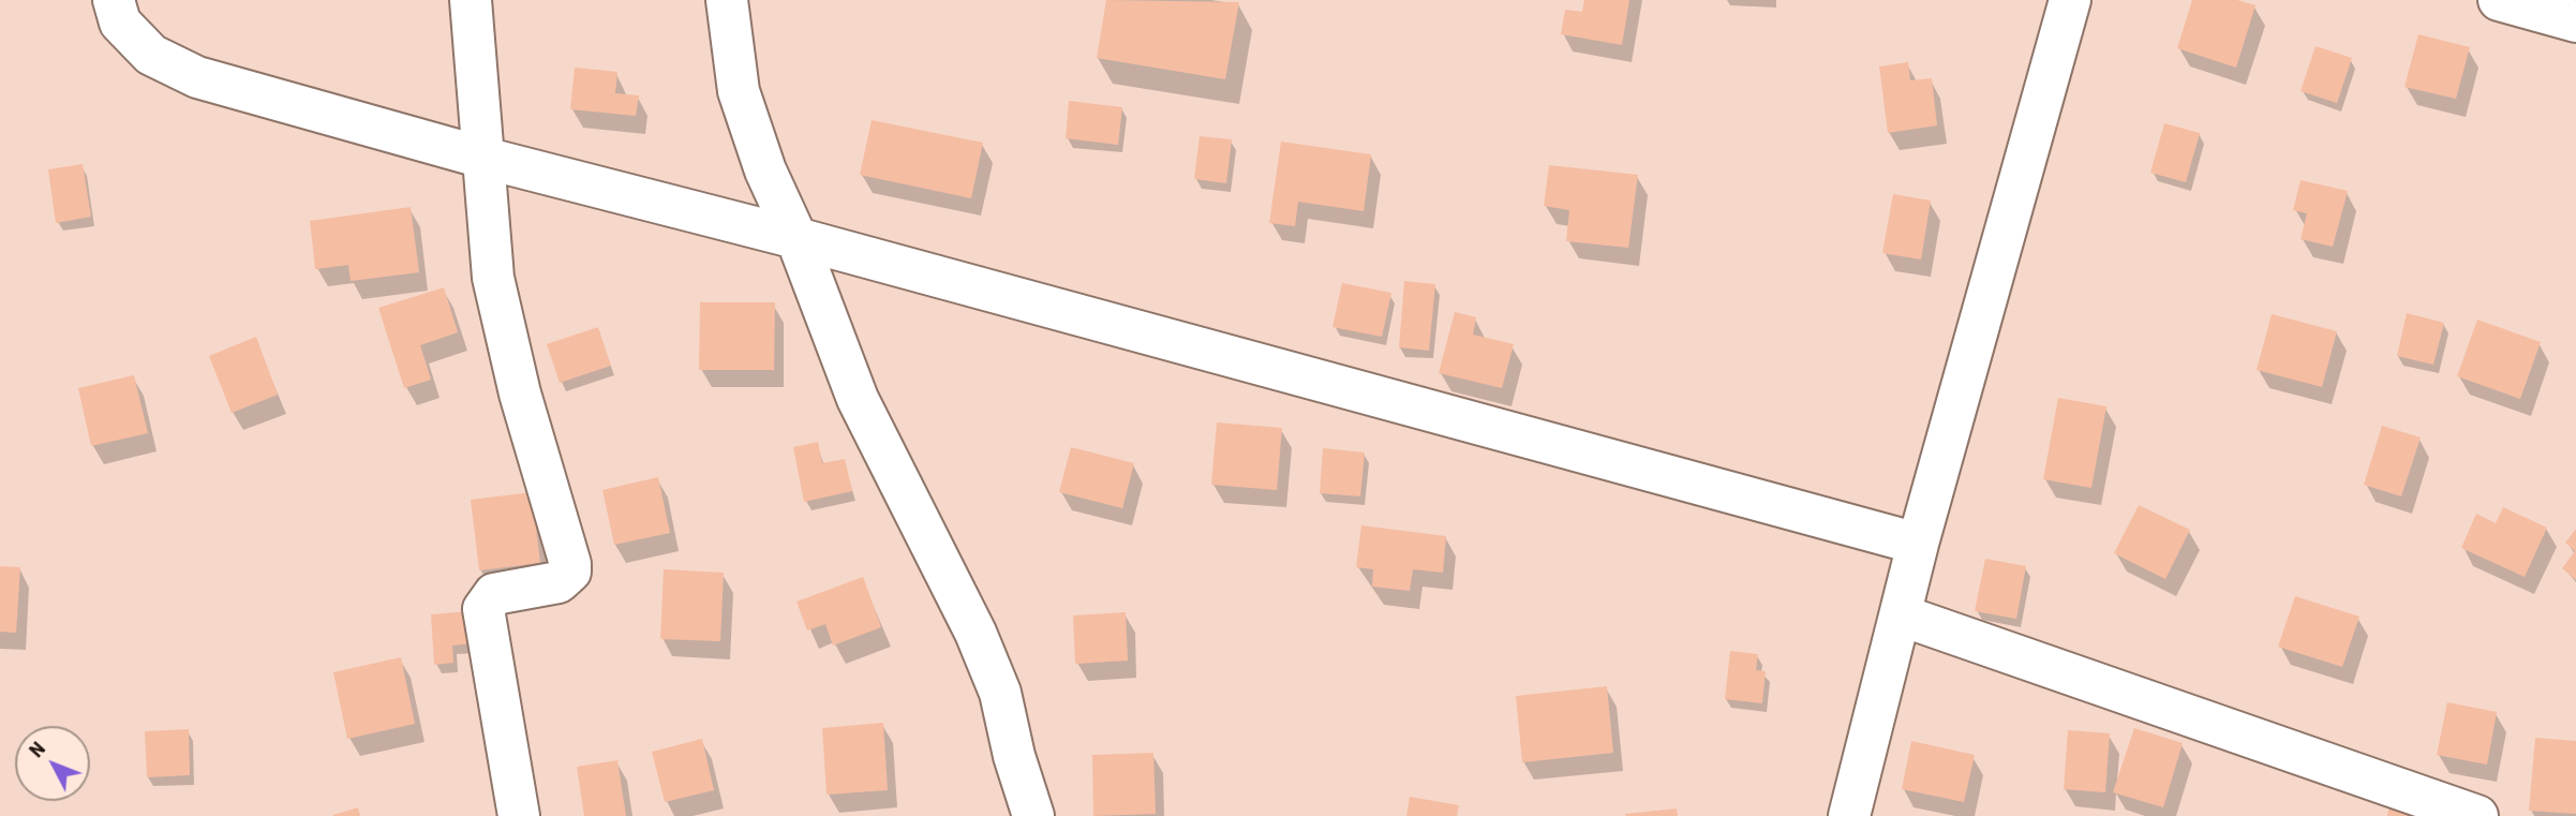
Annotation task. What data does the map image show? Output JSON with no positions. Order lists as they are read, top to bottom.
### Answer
{
  "north": "top left"
}
